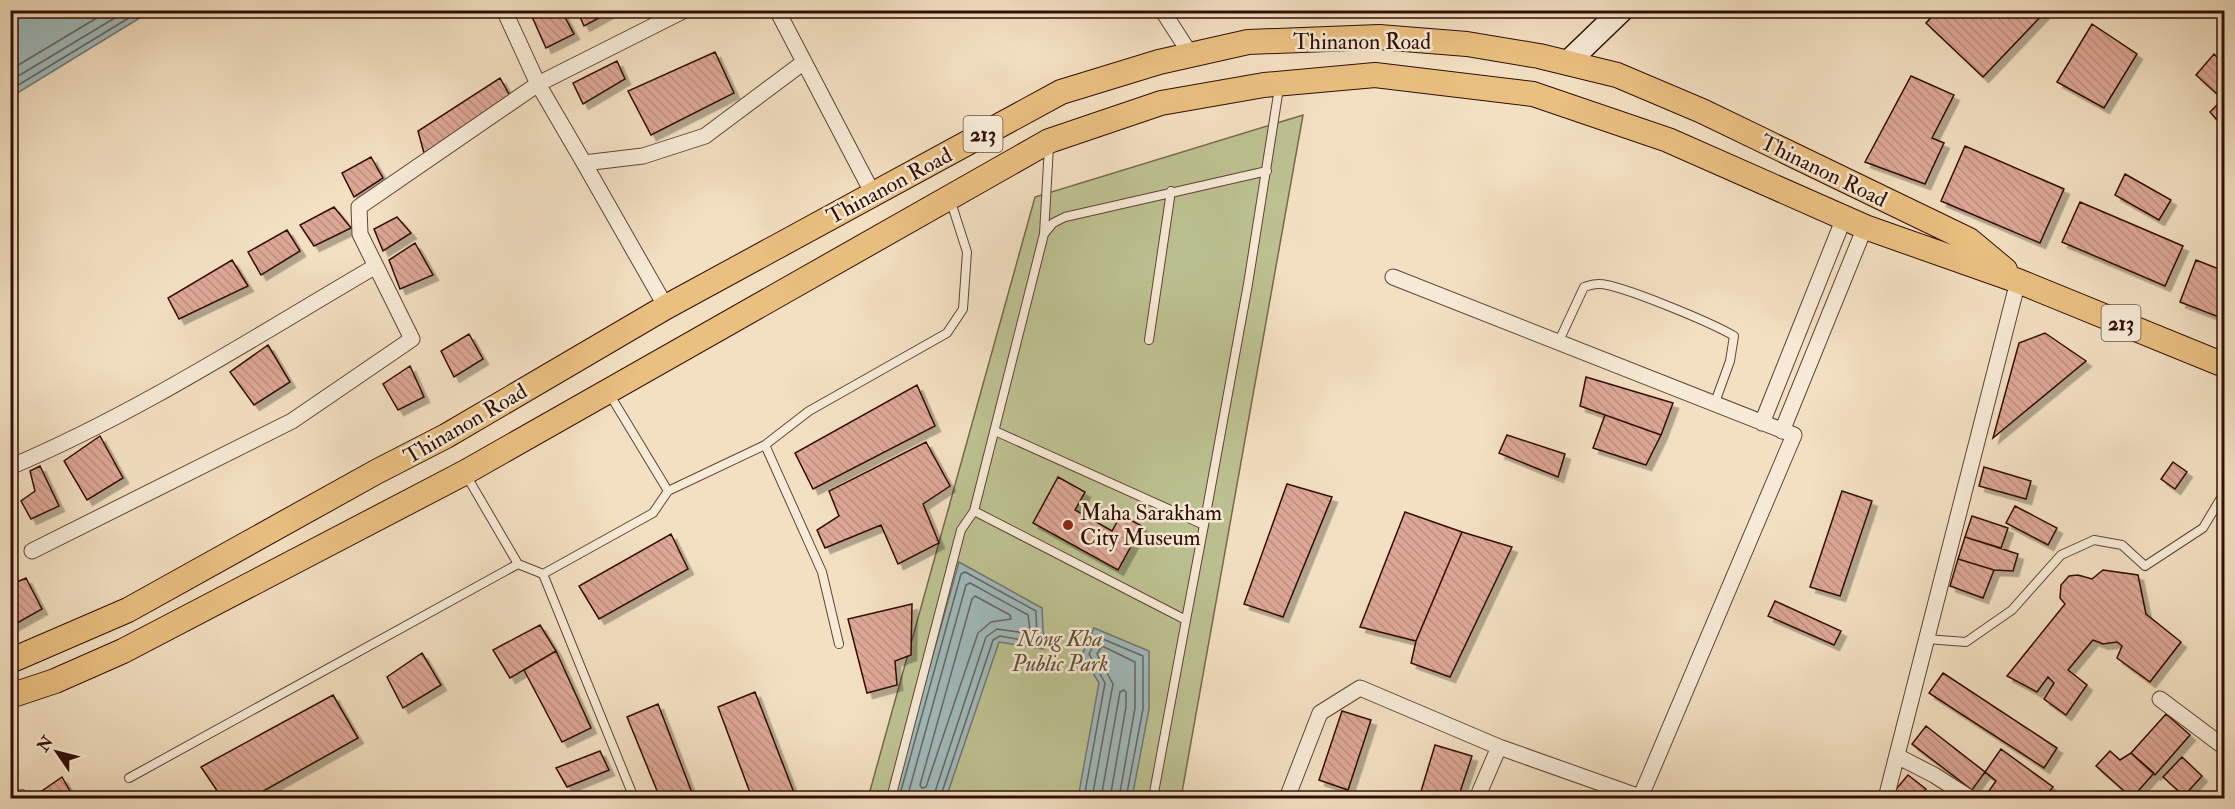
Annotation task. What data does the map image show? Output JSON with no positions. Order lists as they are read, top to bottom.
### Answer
{
  "streets": {
    "main road": ["Thinanon Road", "213"]
  },
  "parks": ["Nong Kha Public Park"],
  "places": ["Maha Sarakham City Museum"],
  "north": "top left"
}
